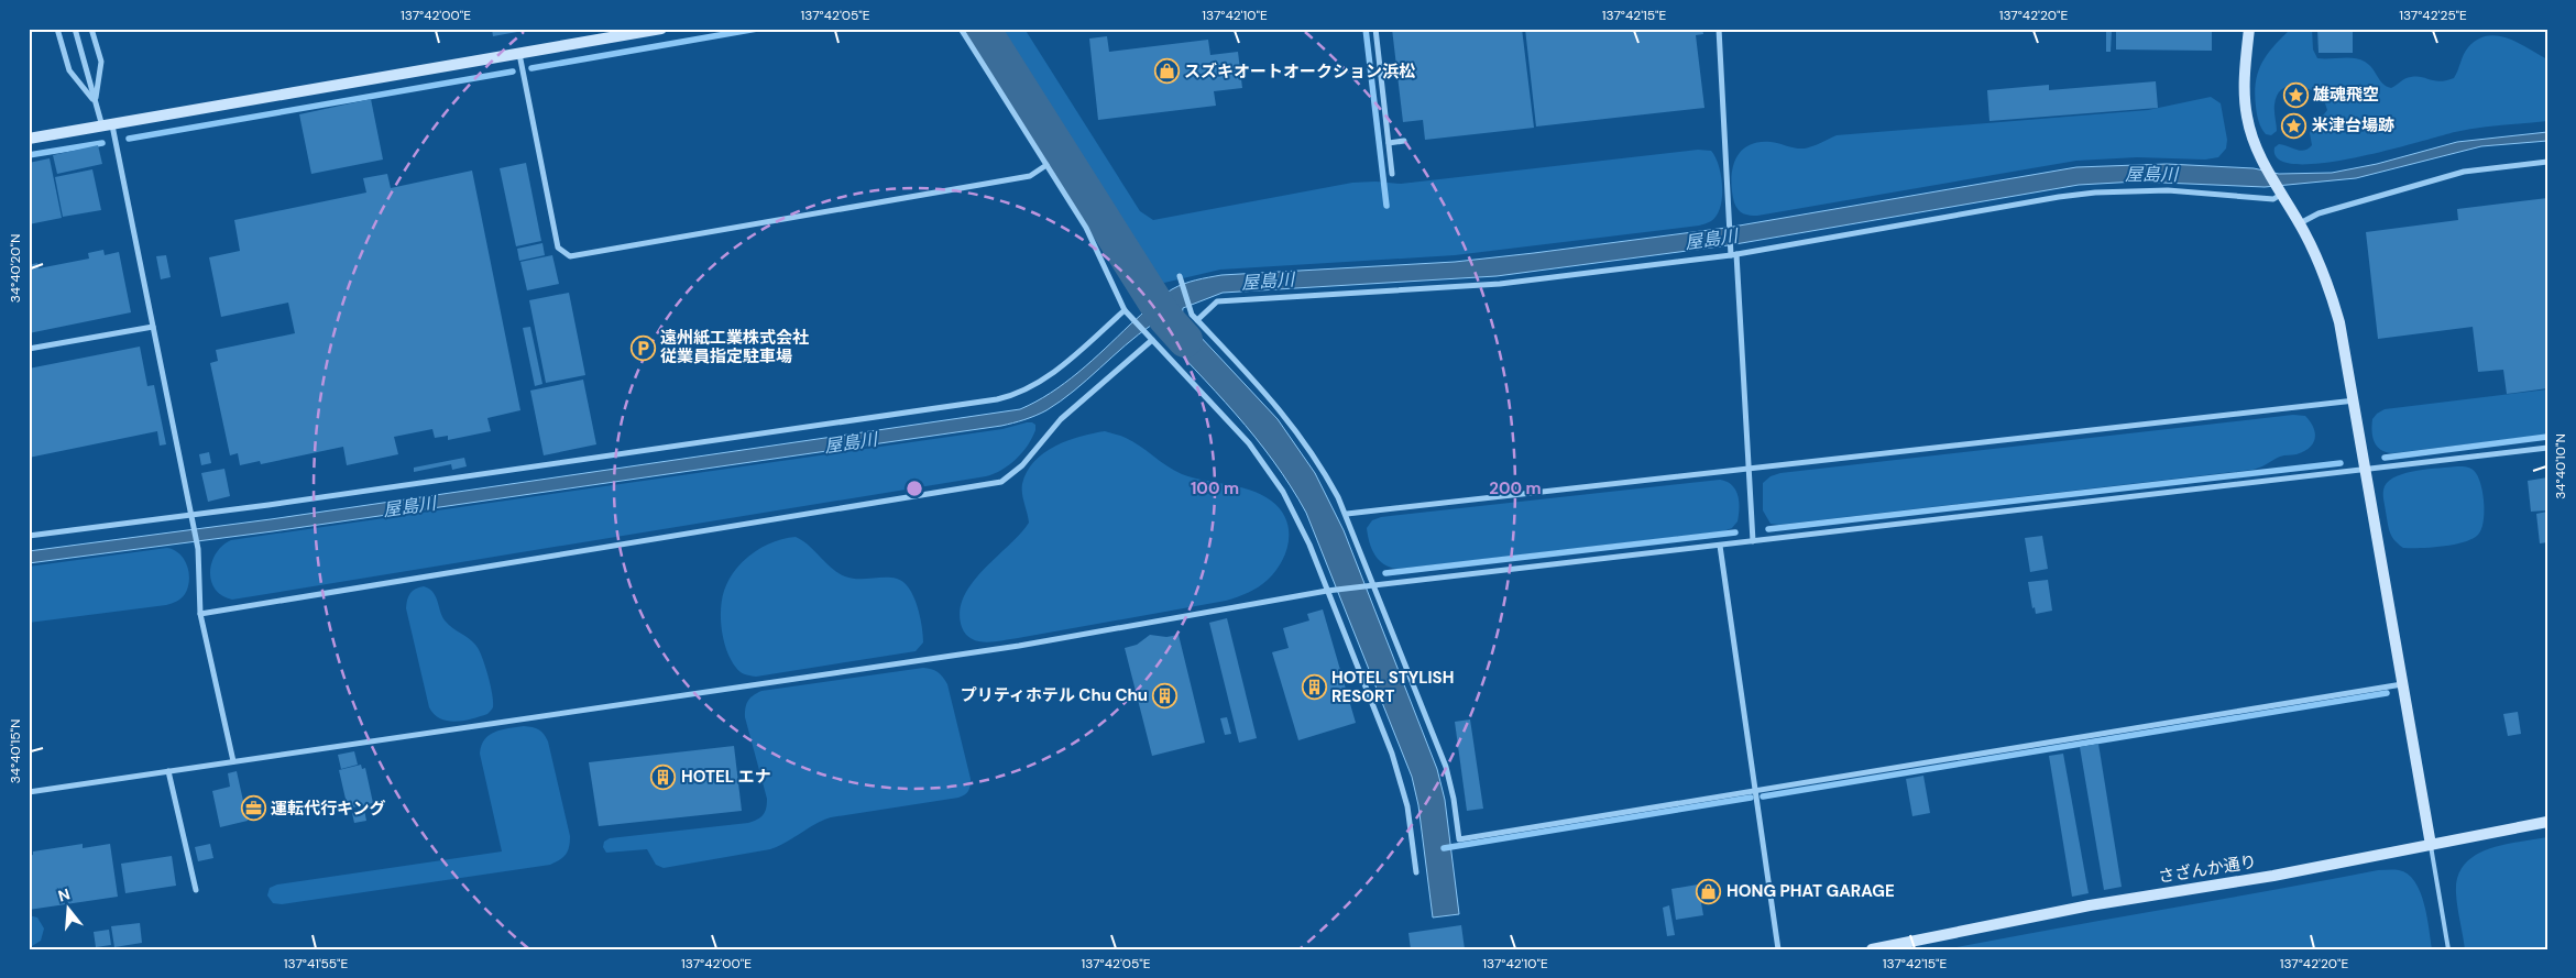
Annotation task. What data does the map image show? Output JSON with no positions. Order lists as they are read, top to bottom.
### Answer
{
  "streets": {
    "street": ["さざんか通り"]
  },
  "water": ["屋島川"],
  "places": {
    "shop": ["スズキオートオークション浜松", "HONG PHAT GARAGE"],
    "place": ["雄魂飛空", "米津台場跡"],
    "parking": ["遠州紙工業株式会社 従業員指定駐車場"],
    "building": ["HOTEL STYLISH RESORT", "プリティホテル Chu Chu", "HOTEL エナ"],
    "office": ["運転代行キング"]
  },
  "north": "top",
  "coordinates": [
    "137°42'00\"E",
    "137°42'05\"E",
    "137°42'10\"E",
    "137°42'15\"E",
    "137°42'20\"E",
    "137°42'25\"E",
    "34°40'20\"N",
    "34°40'10\"N",
    "34°40'15\"N",
    "137°41'55\"E"
  ],
  "rings": ["100 m", "200 m"]
}
